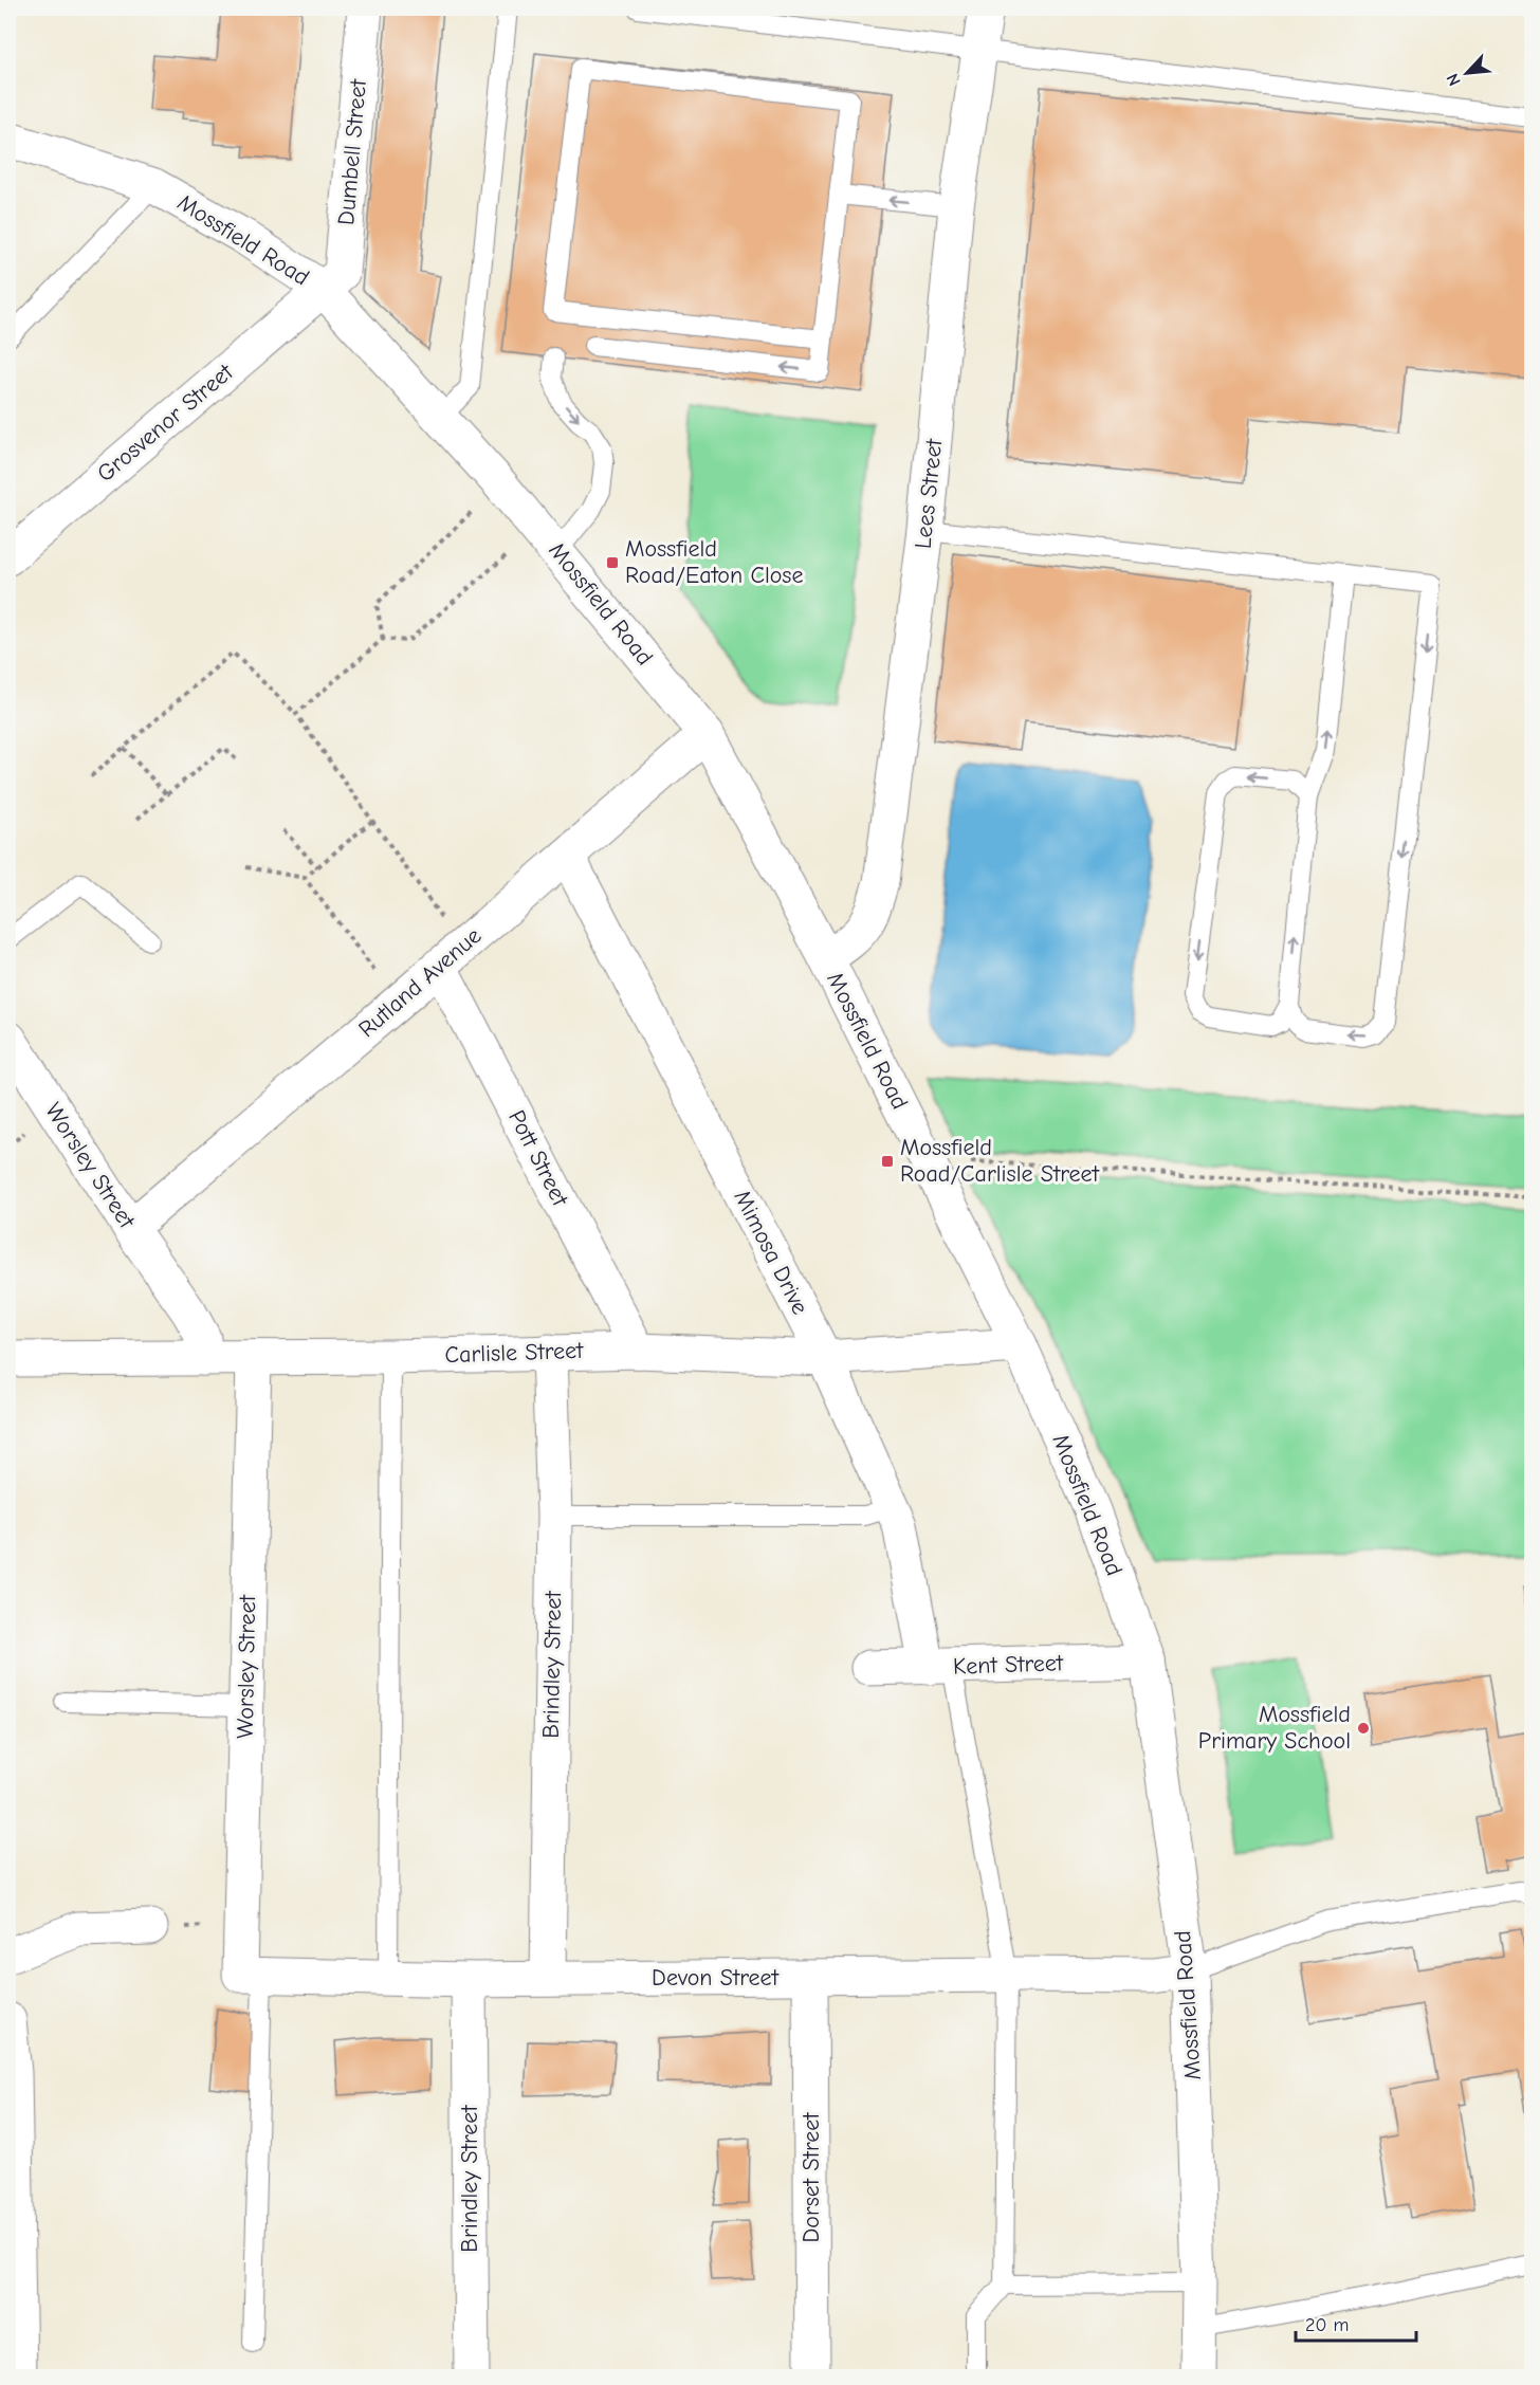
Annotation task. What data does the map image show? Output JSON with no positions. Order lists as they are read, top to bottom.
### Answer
{
  "streets": {
    "street": [
      "Dumbell Street",
      "Mossfield Road",
      "Grosvenor Street",
      "Lees Street",
      "Rutland Avenue",
      "Pott Street",
      "Worsley Street",
      "Mimosa Drive",
      "Carlisle Street",
      "Brindley Street",
      "Kent Street",
      "Devon Street",
      "Dorset Street"
    ]
  },
  "crossings": [
    ["Dumbell Street", "Mossfield Road"],
    ["Dumbell Street", "Grosvenor Street"],
    ["Mossfield Road", "Grosvenor Street"],
    ["Mossfield Road", "Lees Street"],
    ["Mossfield Road", "Rutland Avenue"],
    ["Mossfield Road", "Carlisle Street"],
    ["Mossfield Road", "Kent Street"],
    ["Mossfield Road", "Devon Street"],
    ["Rutland Avenue", "Pott Street"],
    ["Rutland Avenue", "Worsley Street"],
    ["Rutland Avenue", "Mimosa Drive"],
    ["Pott Street", "Carlisle Street"],
    ["Worsley Street", "Carlisle Street"],
    ["Worsley Street", "Devon Street"],
    ["Mimosa Drive", "Carlisle Street"],
    ["Mimosa Drive", "Kent Street"],
    ["Carlisle Street", "Brindley Street"],
    ["Brindley Street", "Devon Street"],
    ["Devon Street", "Dorset Street"]
  ],
  "places": {
    "transit": ["Mossfield Road/Eaton Close", "Mossfield Road/Carlisle Street"],
    "other": ["Mossfield Primary School"]
  },
  "scale_bar": "20 m",
  "north": "bottom left"
}
